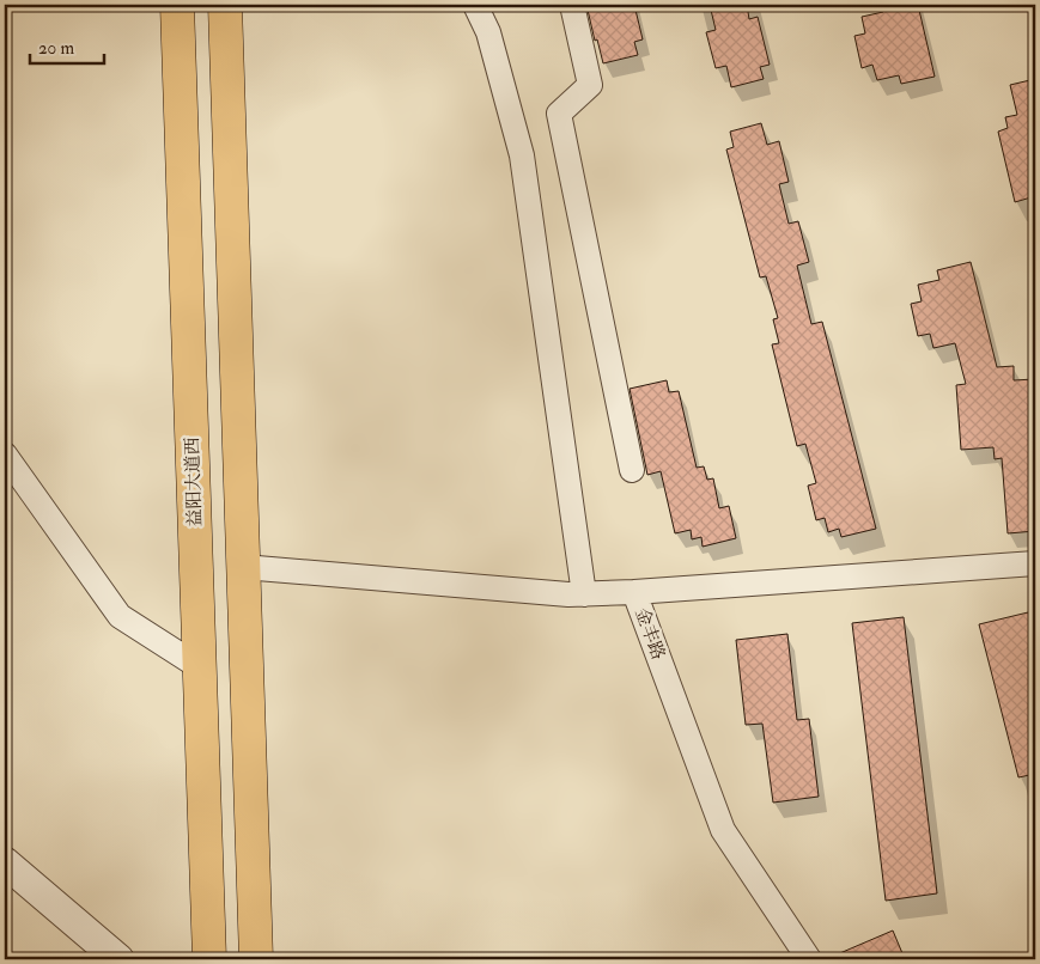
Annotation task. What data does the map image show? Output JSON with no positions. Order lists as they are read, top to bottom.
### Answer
{
  "streets": {
    "main road": ["益阳大道西"],
    "street": ["金丰路"]
  },
  "scale_bar": "20 m"
}
